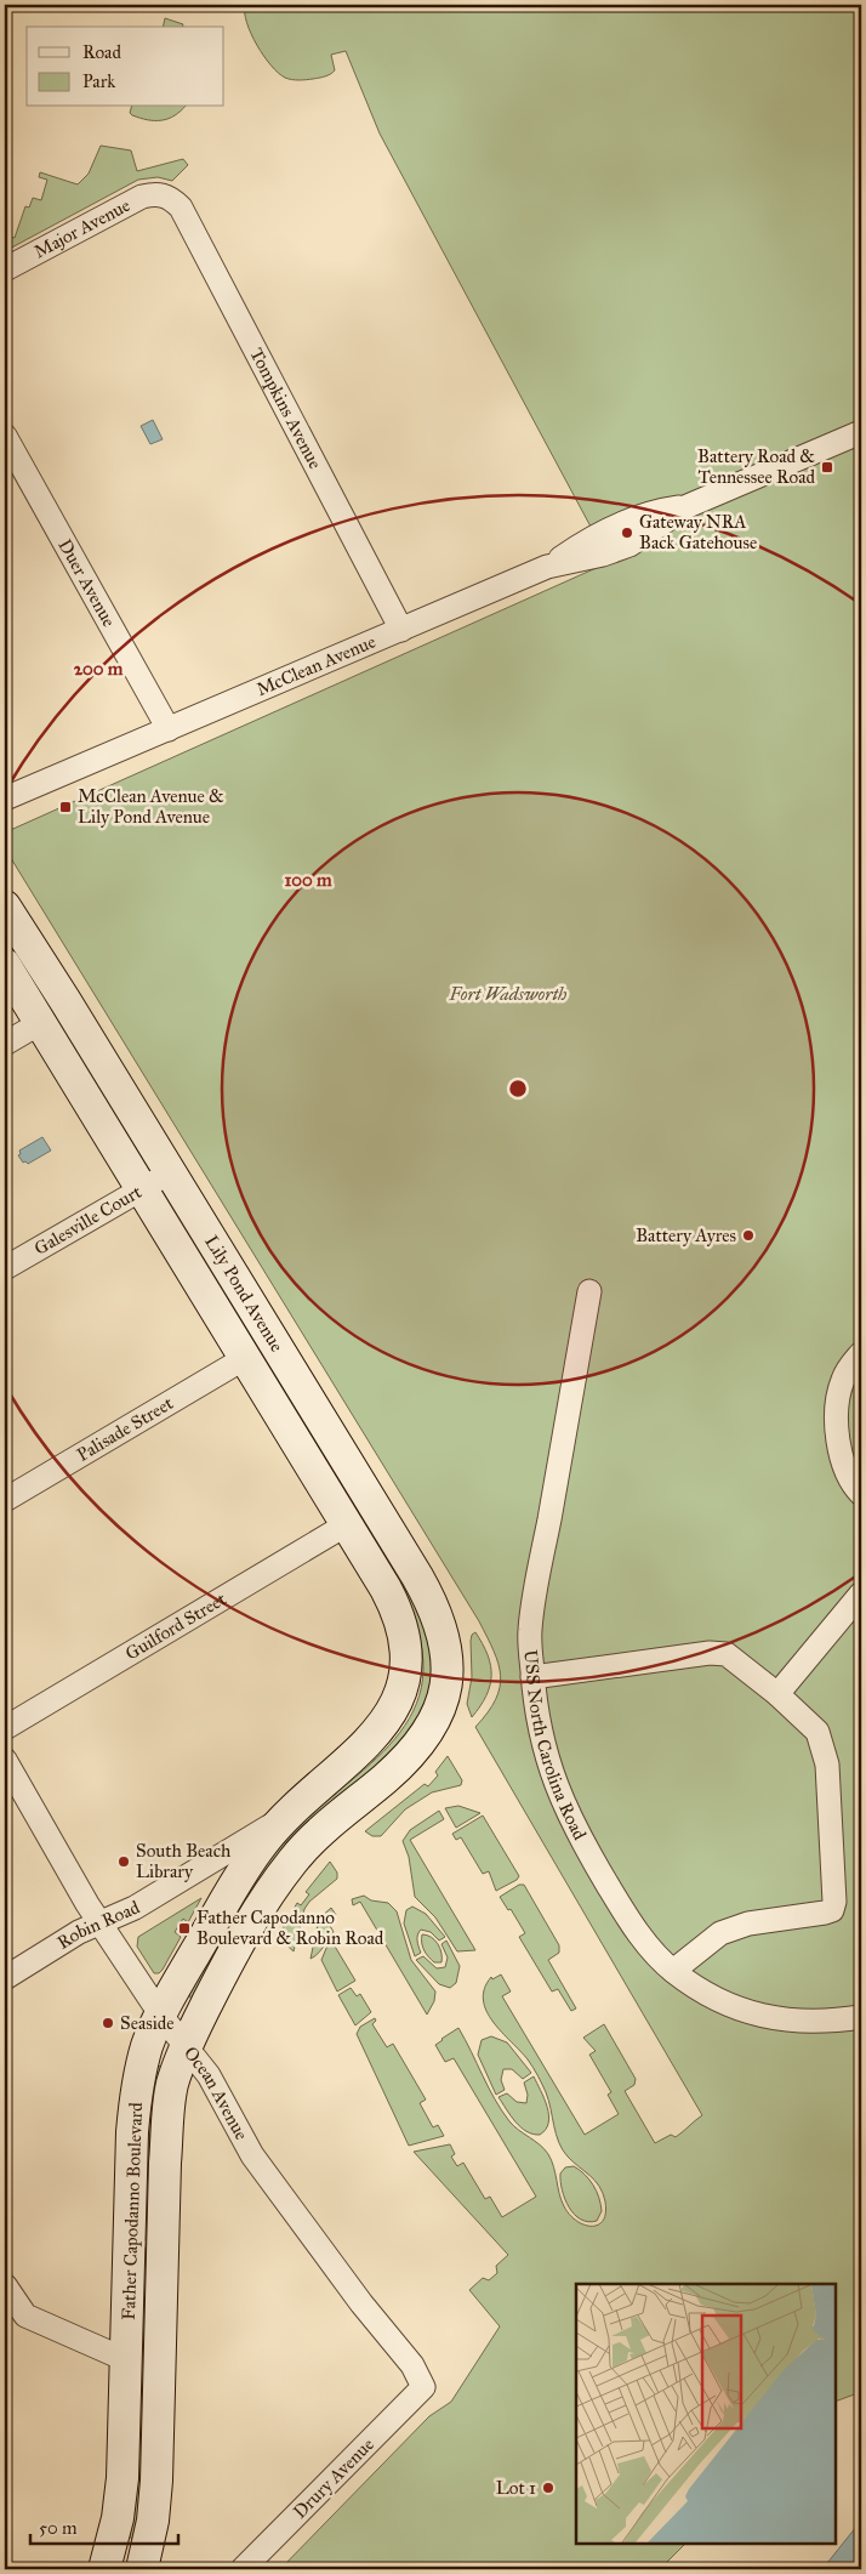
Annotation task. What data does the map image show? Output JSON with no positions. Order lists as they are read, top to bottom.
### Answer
{
  "streets": {
    "main road": ["Lily Pond Avenue", "Father Capodanno Boulevard"],
    "street": [
      "Major Avenue",
      "Tompkins Avenue",
      "Duer Avenue",
      "McClean Avenue",
      "Galesville Court",
      "Palisade Street",
      "Guilford Street",
      "USS North Carolina Road",
      "Robin Road",
      "Ocean Avenue",
      "Drury Avenue"
    ]
  },
  "crossings": [
    ["Major Avenue", "Tompkins Avenue"],
    ["Tompkins Avenue", "McClean Avenue"],
    ["Duer Avenue", "McClean Avenue"],
    ["Galesville Court", "Lily Pond Avenue"],
    ["Lily Pond Avenue", "Palisade Street"],
    ["Lily Pond Avenue", "Guilford Street"],
    ["Lily Pond Avenue", "Father Capodanno Boulevard"],
    ["Robin Road", "Ocean Avenue"],
    ["Robin Road", "Father Capodanno Boulevard"],
    ["Ocean Avenue", "Father Capodanno Boulevard"],
    ["Ocean Avenue", "Drury Avenue"]
  ],
  "parks": ["Fort Wadsworth"],
  "places": {
    "transit": ["Battery Road & Tennessee Road", "McClean Avenue & Lily Pond Avenue", "Father Capodanno Boulevard & Robin Road"],
    "other": [
      "Gateway NRA Back Gatehouse",
      "Battery Ayres",
      "South Beach Library",
      "Seaside",
      "Lot 1"
    ]
  },
  "legend": ["Road", "Park"],
  "scale_bar": "50 m",
  "rings": ["200 m", "100 m"]
}
